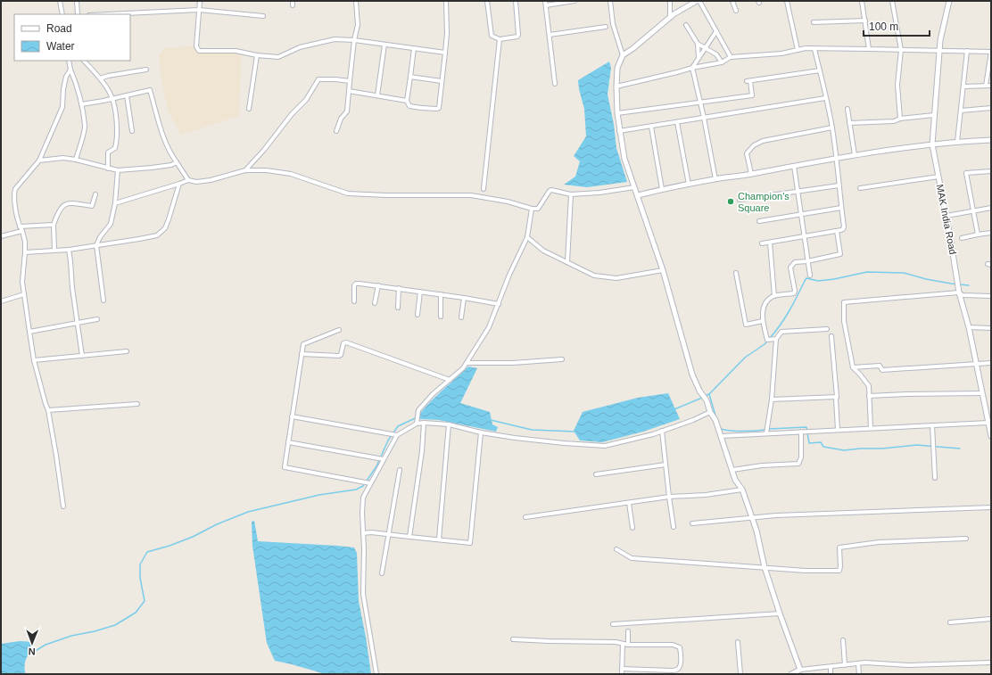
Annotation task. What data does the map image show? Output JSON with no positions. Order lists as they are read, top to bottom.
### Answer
{
  "streets": {
    "street": ["MAK India Road"]
  },
  "places": ["Champion's Square"],
  "legend": ["Road", "Water"],
  "scale_bar": "100 m",
  "north": "bottom"
}
